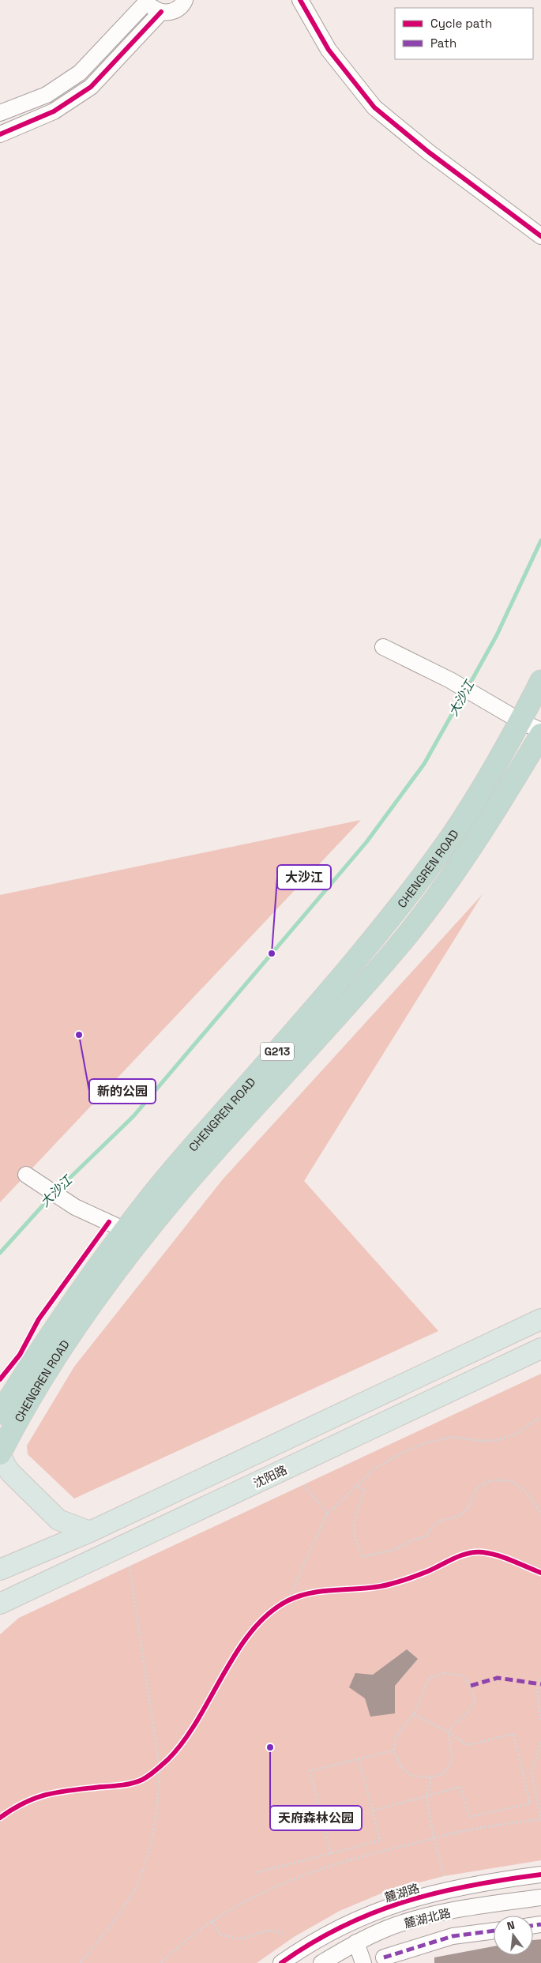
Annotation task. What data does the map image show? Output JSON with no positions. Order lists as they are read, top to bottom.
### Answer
{
  "streets": {
    "highway": ["CHENGREN ROAD", "G213"],
    "main road": ["沈阳路"],
    "street": ["麓湖路", "麓湖北路"]
  },
  "water": ["大沙江"],
  "places": ["大沙江", "新的公园", "天府森林公园"],
  "legend": ["Cycle path", "Path"],
  "north": "top"
}
